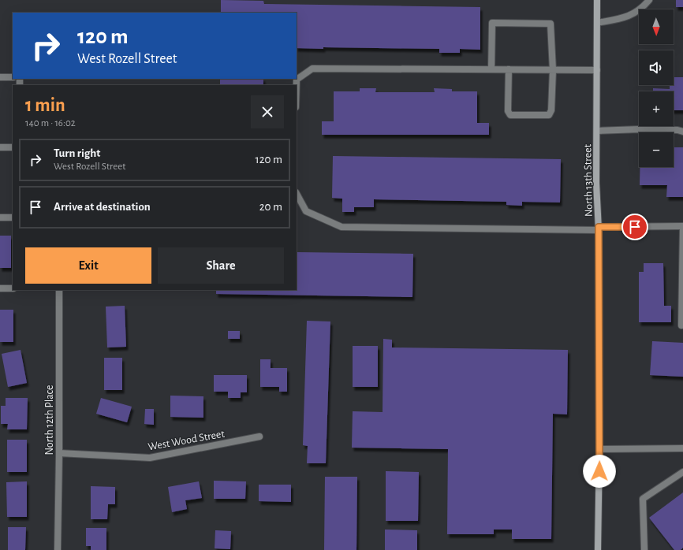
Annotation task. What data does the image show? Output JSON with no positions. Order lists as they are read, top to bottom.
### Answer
{
  "streets": {
    "main road": ["North 13th Street"],
    "street": ["North 12th Place", "West Wood Street"]
  },
  "crossings": [
    ["North 12th Place", "West Wood Street"]
  ],
  "north": "bottom",
  "page": {
    "map_buttons": ["+", "−"],
    "turn": ["120 m", "West Rozell Street"],
    "heading": ["1 min", "140 m · 16:02"],
    "list": [
      {
        "name": "Turn right",
        "note": "West Rozell Street",
        "value": "120 m"
      },
      {
        "name": "Arrive at destination",
        "value": "20 m"
      }
    ],
    "buttons": ["Exit", "Share"]
  }
}
